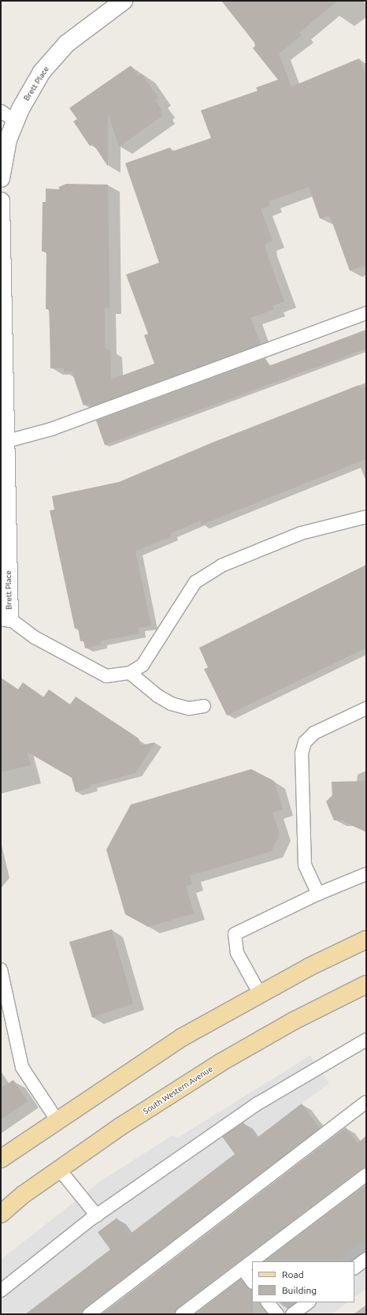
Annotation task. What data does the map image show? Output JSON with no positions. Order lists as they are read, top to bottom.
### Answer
{
  "streets": {
    "main road": ["South Western Avenue"],
    "street": ["Brett Place"]
  },
  "legend": ["Road", "Building"]
}
